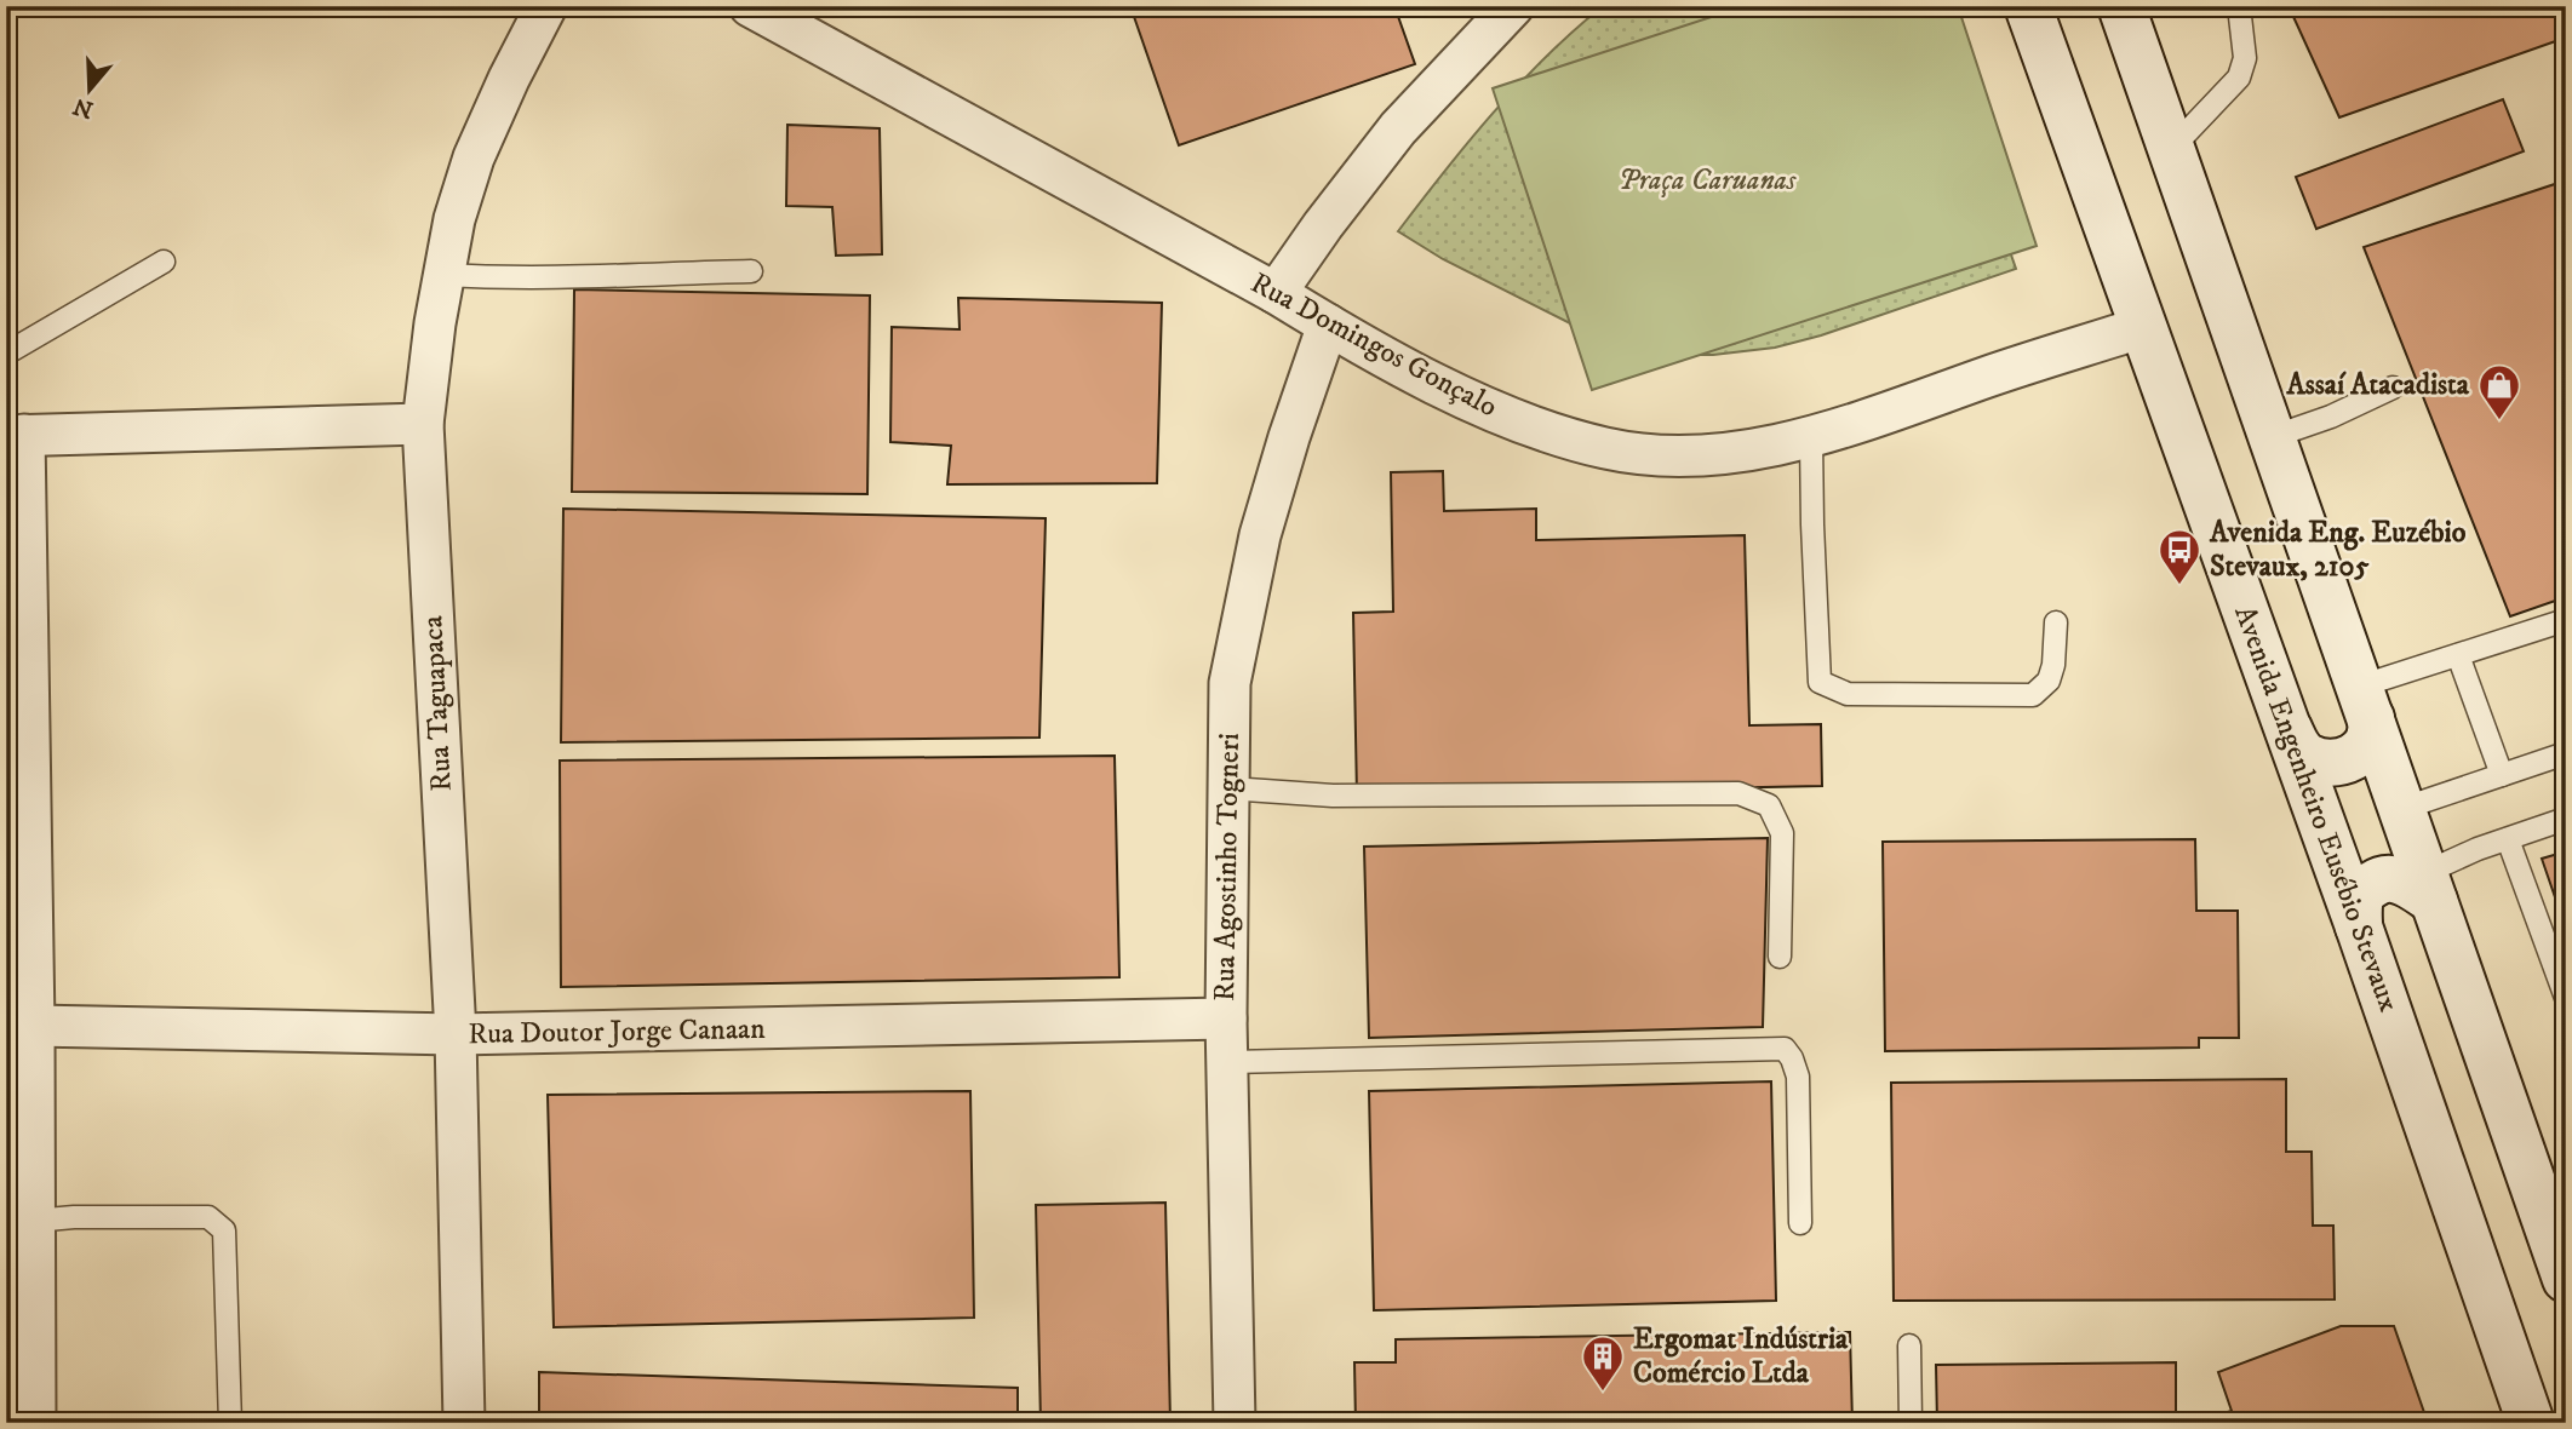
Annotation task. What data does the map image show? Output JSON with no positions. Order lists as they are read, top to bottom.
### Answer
{
  "streets": {
    "main road": ["Avenida Engenheiro Eusébio Stevaux"],
    "street": [
      "Rua Domingos Gonçalo",
      "Rua Taguapaca",
      "Rua Agostinho Togneri",
      "Rua Doutor Jorge Canaan"
    ]
  },
  "crossings": [
    ["Rua Domingos Gonçalo", "Avenida Engenheiro Eusébio Stevaux"],
    ["Rua Domingos Gonçalo", "Rua Agostinho Togneri"],
    ["Rua Taguapaca", "Rua Doutor Jorge Canaan"],
    ["Rua Agostinho Togneri", "Rua Doutor Jorge Canaan"]
  ],
  "parks": ["Praça Caruanas"],
  "places": {
    "shop": ["Assaí Atacadista"],
    "bus stop": ["Avenida Eng. Euzébio Stevaux, 2105"],
    "building": ["Ergomat Indústria Comércio Ltda"]
  },
  "north": "bottom"
}
